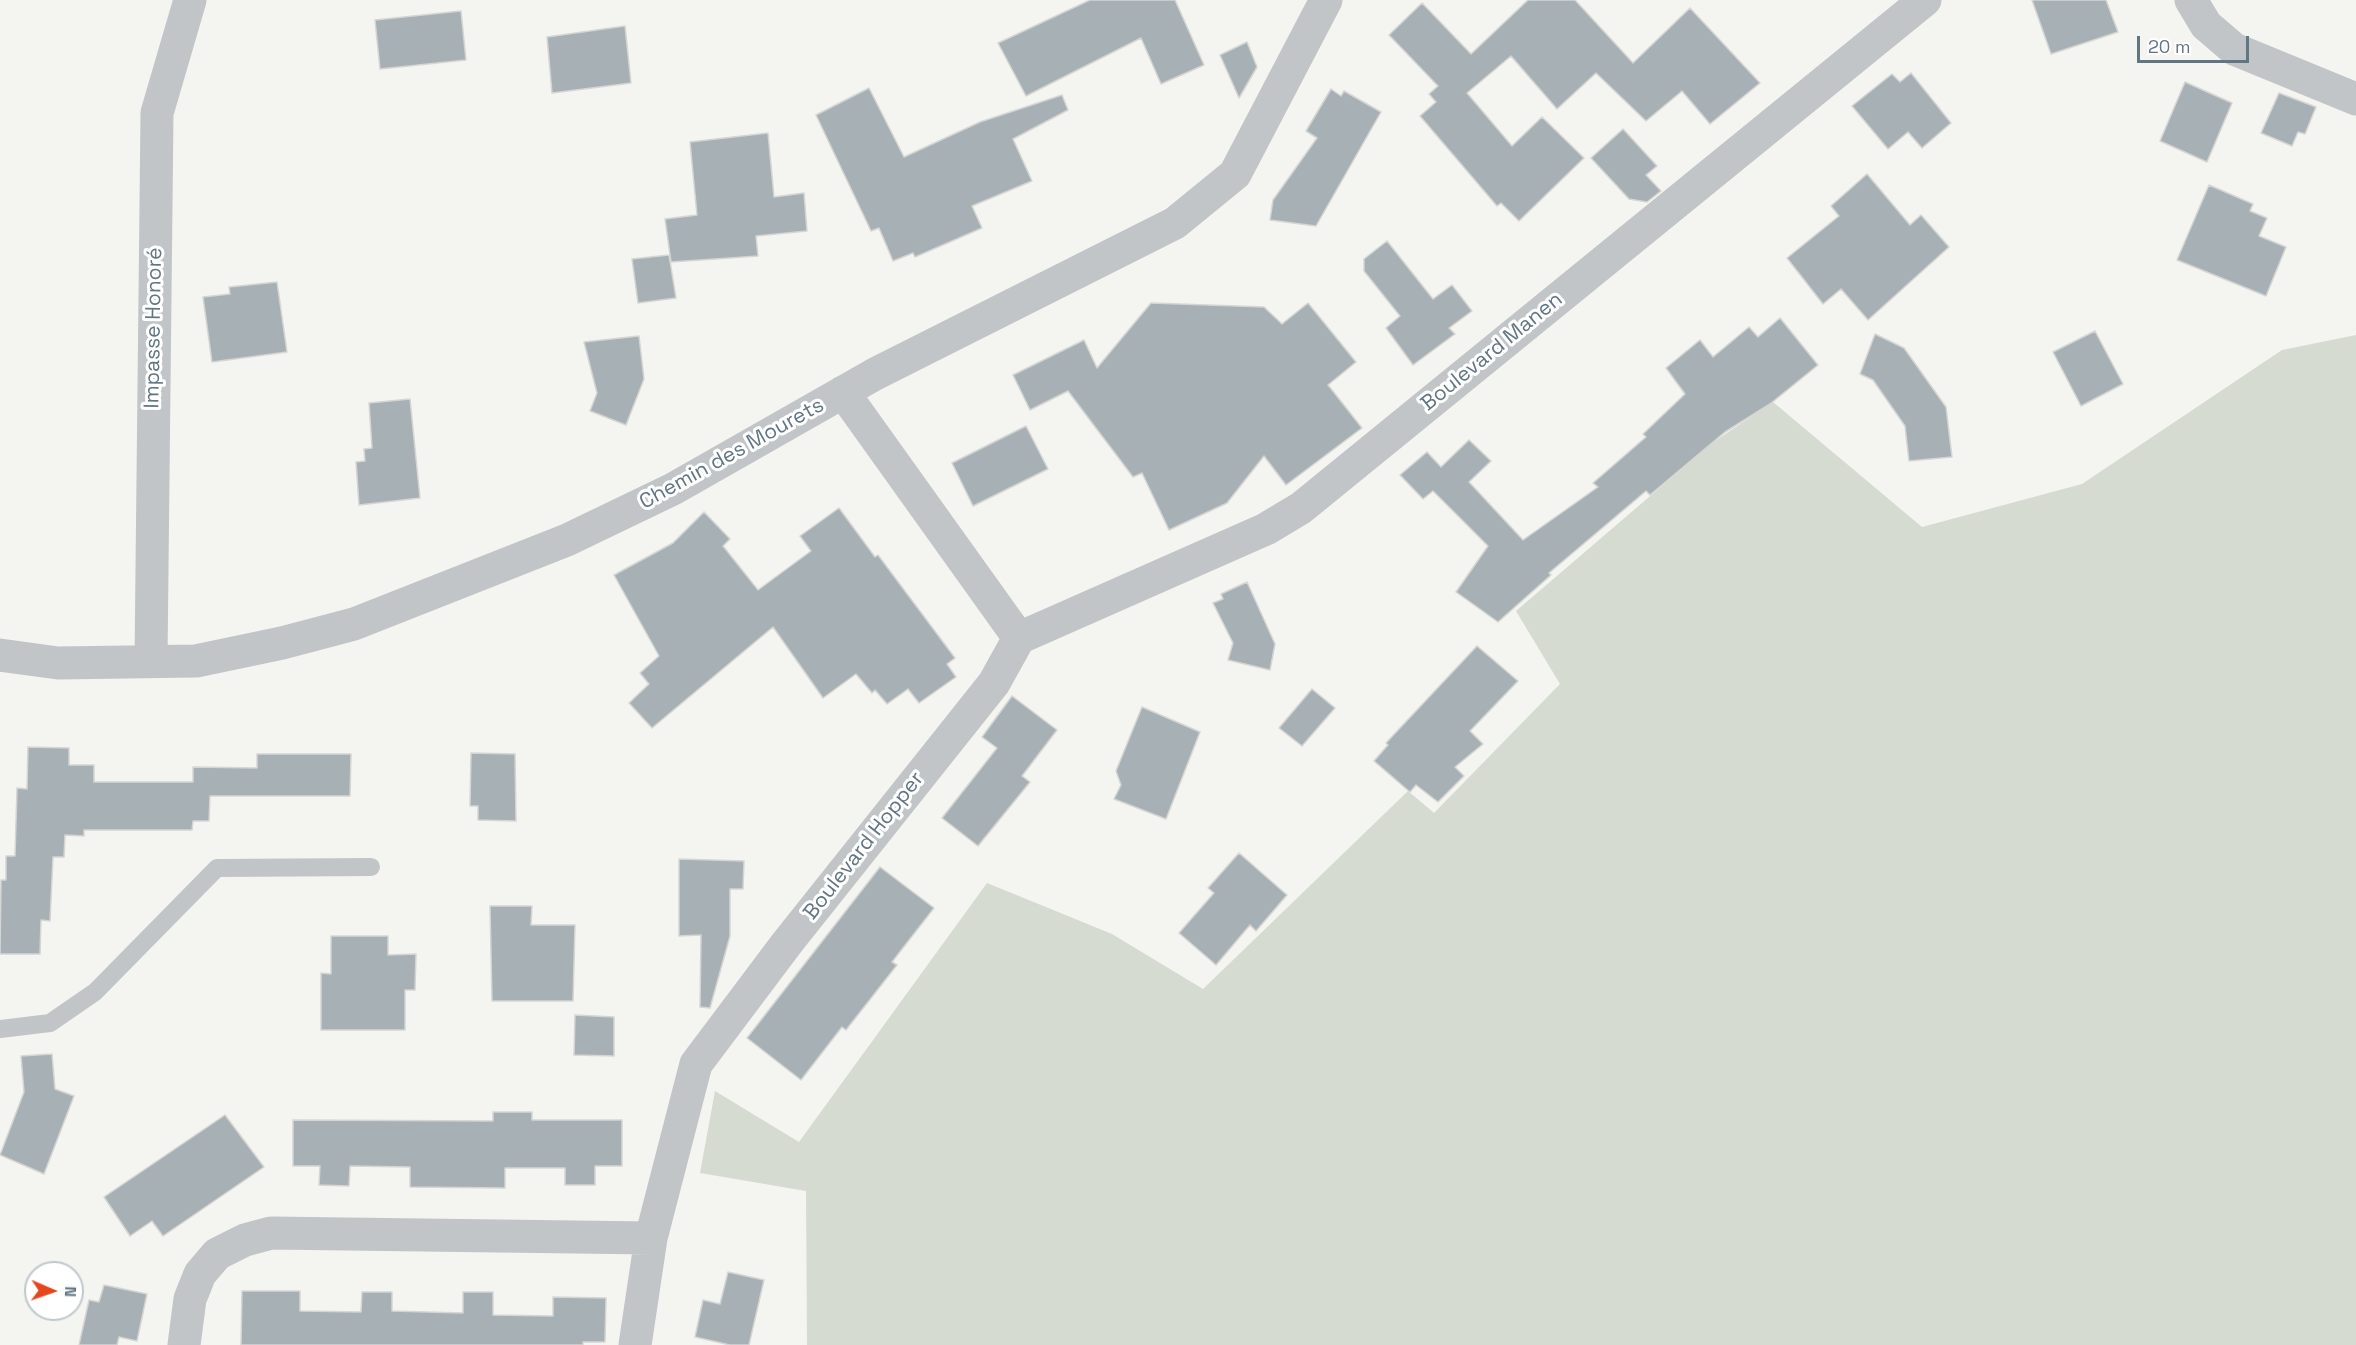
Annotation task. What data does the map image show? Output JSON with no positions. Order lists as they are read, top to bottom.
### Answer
{
  "streets": {
    "street": [
      "Impasse Honoré",
      "Boulevard Manen",
      "Chemin des Mourets",
      "Boulevard Hopper"
    ]
  },
  "crossings": [
    ["Impasse Honoré", "Chemin des Mourets"],
    ["Boulevard Manen", "Boulevard Hopper"]
  ],
  "scale_bar": "20 m",
  "north": "right"
}
